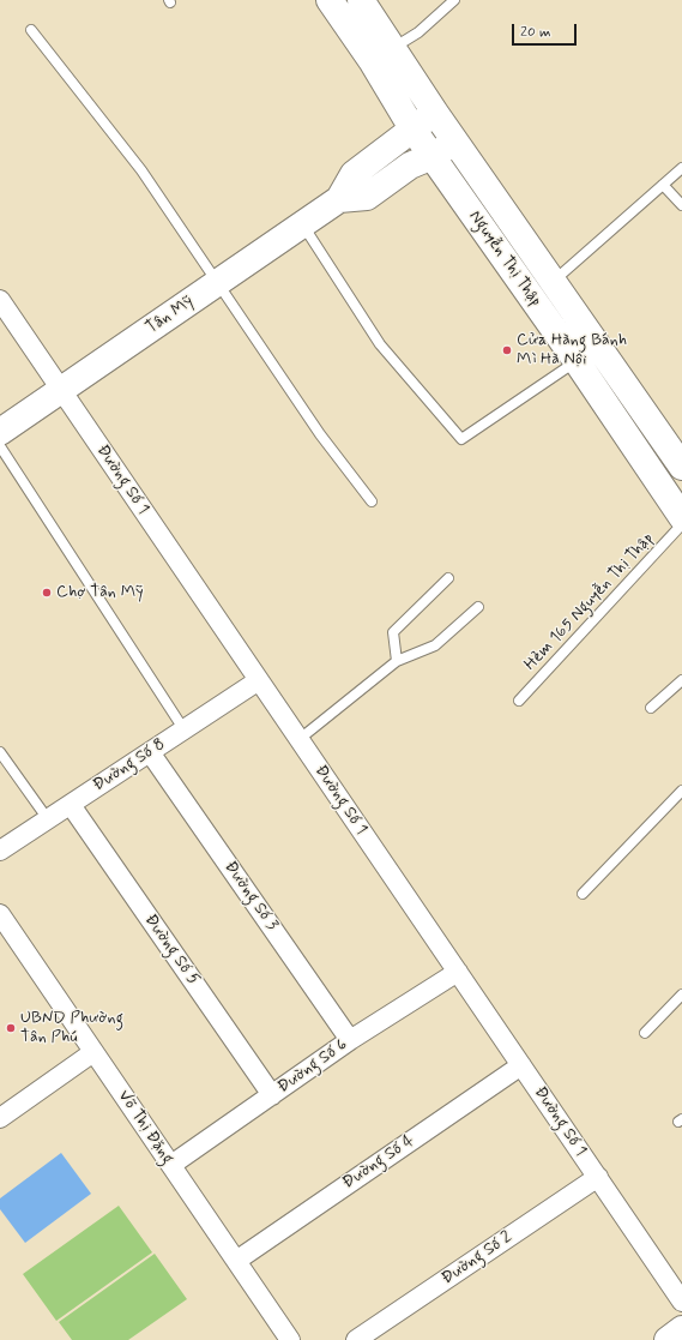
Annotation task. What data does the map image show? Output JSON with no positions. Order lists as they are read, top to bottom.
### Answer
{
  "streets": {
    "main road": ["Nguyễn Thị Thập", "Tân Mỹ"],
    "street": [
      "Đường Số 1",
      "Đường Số 8",
      "Đường Số 3",
      "Đường Số 5",
      "Đường Số 6",
      "Võ Thị Đặng",
      "Đường Số 4",
      "Đường Số 2"
    ],
    "lane": ["Hẻm 165 Nguyễn Thị Thập"]
  },
  "crossings": [
    ["Nguyễn Thị Thập", "Tân Mỹ"],
    ["Tân Mỹ", "Đường Số 1"],
    ["Đường Số 1", "Đường Số 8"],
    ["Đường Số 1", "Đường Số 6"],
    ["Đường Số 1", "Đường Số 4"],
    ["Đường Số 1", "Đường Số 2"],
    ["Đường Số 8", "Đường Số 3"],
    ["Đường Số 8", "Đường Số 5"],
    ["Đường Số 3", "Đường Số 6"],
    ["Đường Số 5", "Đường Số 6"],
    ["Đường Số 6", "Võ Thị Đặng"],
    ["Võ Thị Đặng", "Đường Số 4"]
  ],
  "places": ["Cửa Hàng Bánh Mì Hà Nội", "Chợ Tân Mỹ", "UBND Phường Tân Phú"],
  "scale_bar": "20 m"
}
